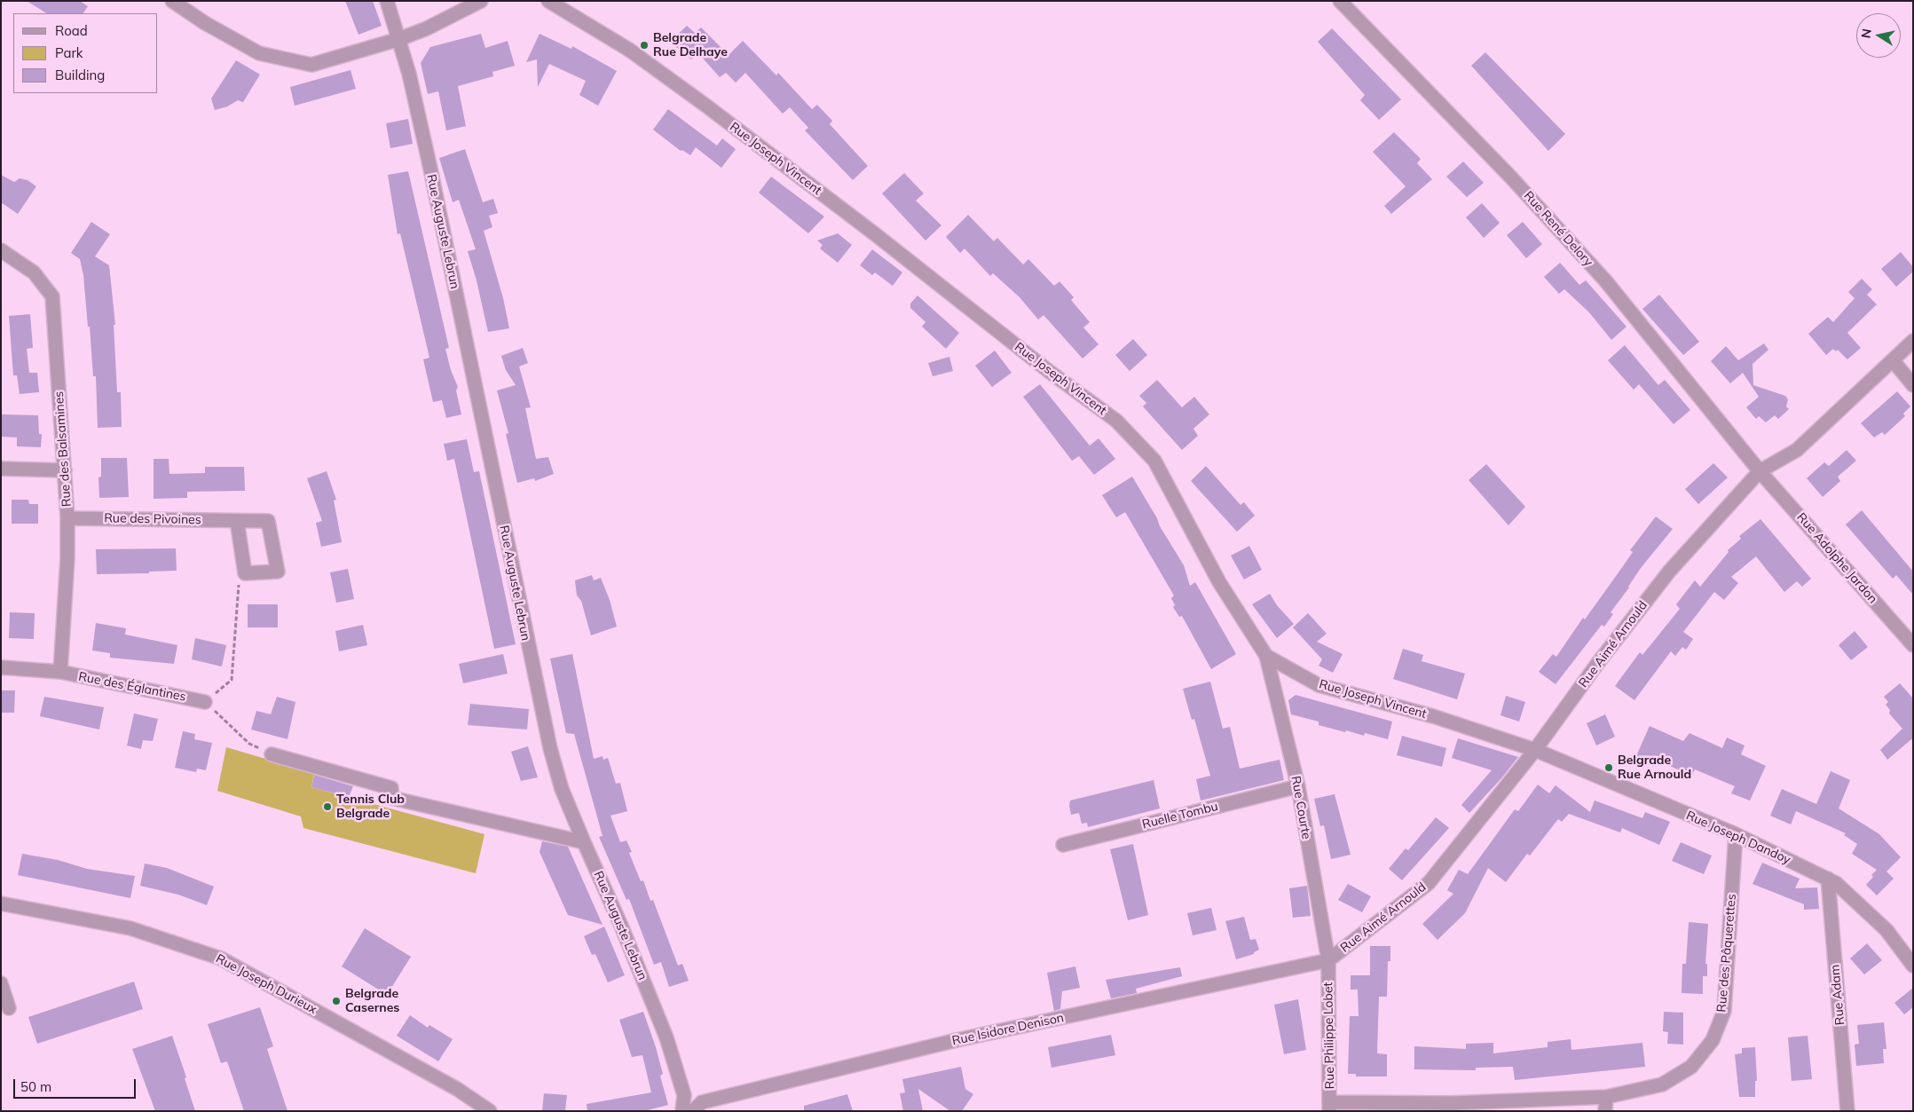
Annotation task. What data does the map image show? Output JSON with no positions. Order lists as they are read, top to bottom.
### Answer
{
  "streets": {
    "street": [
      "Rue Joseph Vincent",
      "Rue René Delory",
      "Rue Auguste Lebrun",
      "Rue des Balsamines",
      "Rue des Pivoines",
      "Rue Adolphe Jardon",
      "Rue Aimé Arnould",
      "Rue des Églantines",
      "Rue Courte",
      "Ruelle Tombu",
      "Rue Joseph Dandoy",
      "Rue des Pâquerettes",
      "Rue Joseph Durieux",
      "Rue Adam",
      "Rue Isidore Denison",
      "Rue Philippe Lobet"
    ]
  },
  "crossings": [
    ["Rue Joseph Vincent", "Rue Aimé Arnould"],
    ["Rue Joseph Vincent", "Rue Courte"],
    ["Rue Joseph Vincent", "Rue Joseph Dandoy"],
    ["Rue René Delory", "Rue Adolphe Jardon"],
    ["Rue René Delory", "Rue Aimé Arnould"],
    ["Rue des Balsamines", "Rue des Pivoines"],
    ["Rue des Balsamines", "Rue des Églantines"],
    ["Rue Adolphe Jardon", "Rue Aimé Arnould"],
    ["Rue Aimé Arnould", "Rue Courte"],
    ["Rue Aimé Arnould", "Rue Joseph Dandoy"],
    ["Rue Aimé Arnould", "Rue Isidore Denison"],
    ["Rue Aimé Arnould", "Rue Philippe Lobet"],
    ["Rue Courte", "Ruelle Tombu"],
    ["Rue Courte", "Rue Isidore Denison"],
    ["Rue Courte", "Rue Philippe Lobet"],
    ["Rue Joseph Dandoy", "Rue des Pâquerettes"],
    ["Rue Joseph Dandoy", "Rue Adam"],
    ["Rue des Pâquerettes", "Rue Philippe Lobet"],
    ["Rue Isidore Denison", "Rue Philippe Lobet"]
  ],
  "places": [
    "Belgrade Rue Delhaye",
    "Belgrade Rue Arnould",
    "Tennis Club Belgrade",
    "Belgrade Casernes"
  ],
  "legend": ["Road", "Park", "Building"],
  "scale_bar": "50 m",
  "north": "left"
}
